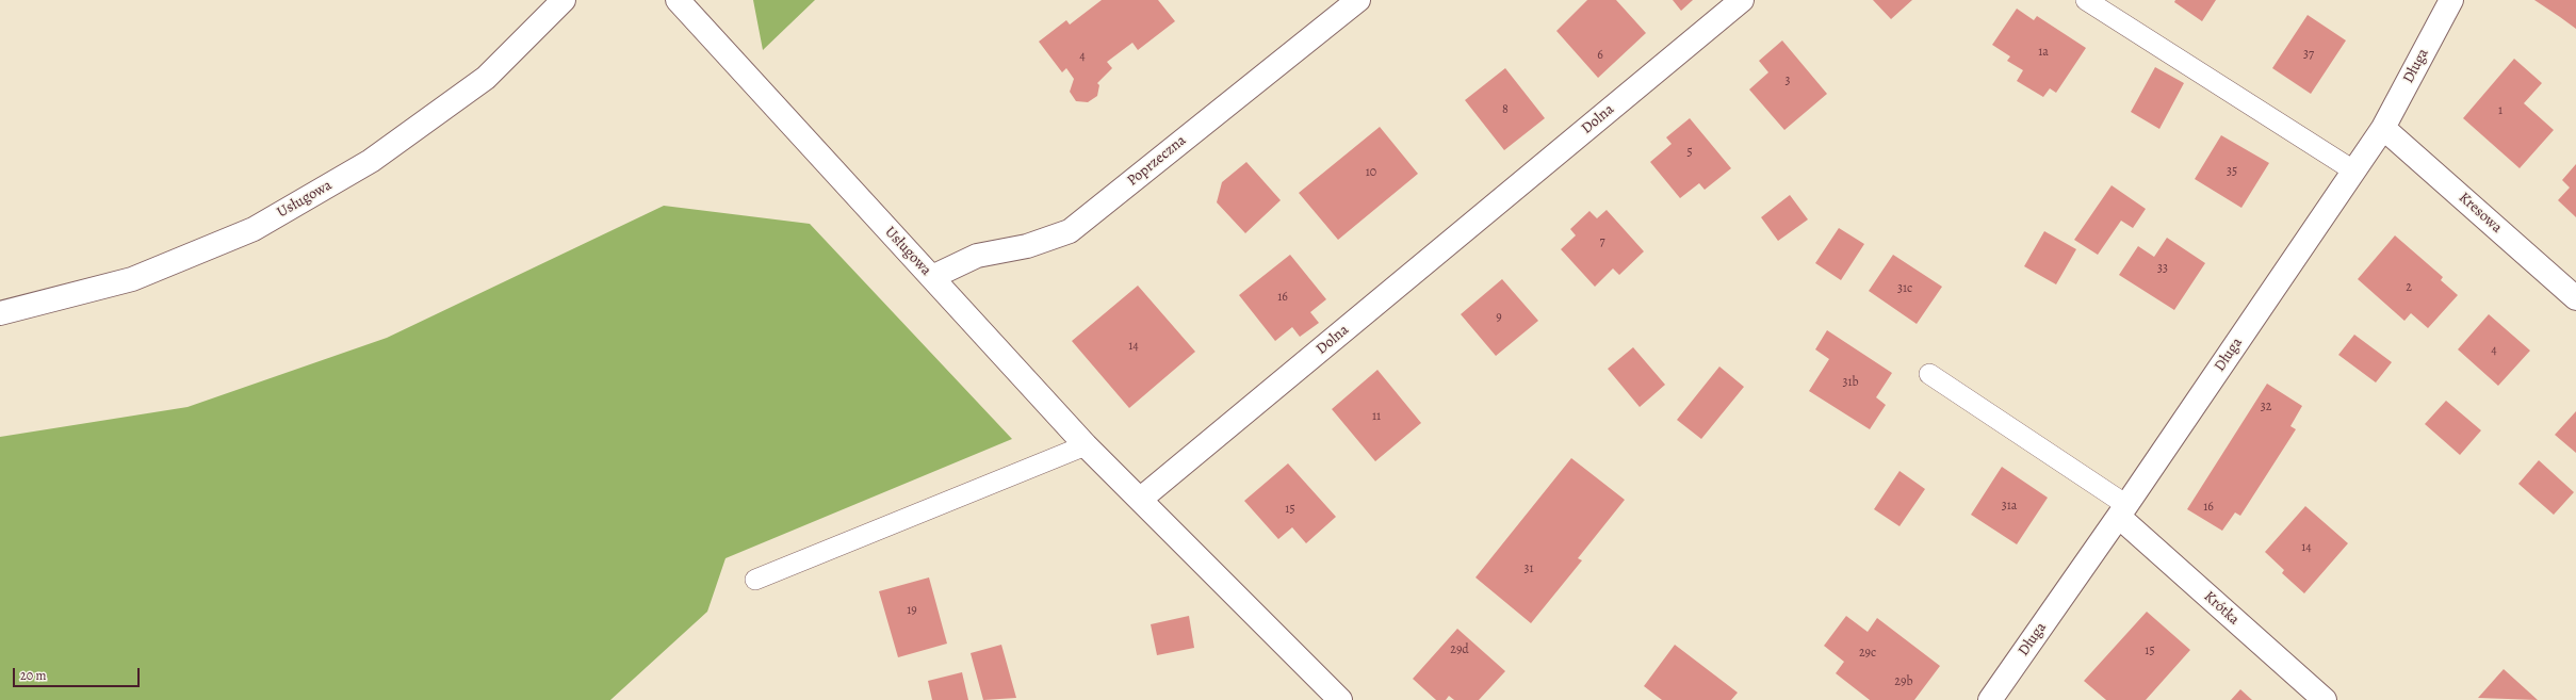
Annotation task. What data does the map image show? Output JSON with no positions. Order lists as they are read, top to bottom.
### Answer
{
  "streets": {
    "street": [
      "Długa",
      "Dolna",
      "Poprzeczna",
      "Usługowa",
      "Kresowa",
      "Krótka"
    ]
  },
  "crossings": [
    ["Długa", "Kresowa"],
    ["Długa", "Krótka"],
    ["Dolna", "Usługowa"],
    ["Poprzeczna", "Usługowa"]
  ],
  "house_numbers": [
    "1a",
    "37",
    "6",
    "4",
    "3",
    "8",
    "1",
    "5",
    "35",
    "10",
    "7",
    "33",
    "2",
    "31c",
    "16",
    "9",
    "14",
    "4",
    "31b",
    "32",
    "11",
    "31a",
    "16",
    "15",
    "14",
    "31",
    "19",
    "29d",
    "15",
    "29c",
    "29b"
  ],
  "scale_bar": "20 m"
}
